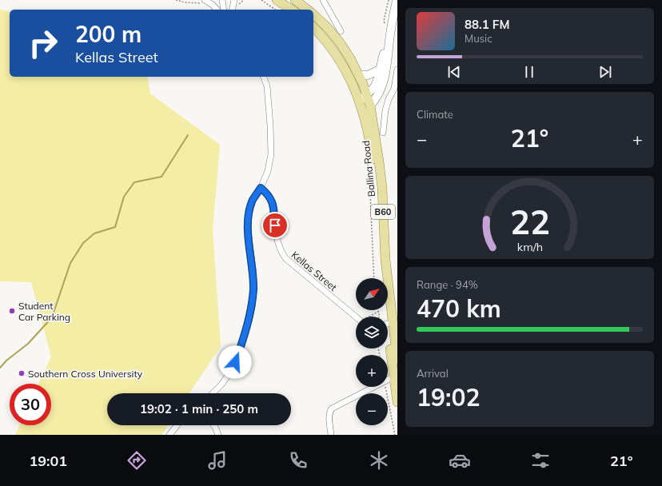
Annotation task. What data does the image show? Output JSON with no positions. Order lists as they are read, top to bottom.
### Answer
{
  "streets": {
    "main road": ["Ballina Road", "B60"],
    "street": ["Kellas Street"]
  },
  "places": ["Student Car Parking", "Southern Cross University"],
  "north": "top right",
  "page": {
    "turn": ["200 m", "Kellas Street"],
    "song": ["88.1 FM", "Music"],
    "tile": [
      "Climate",
      ["Range · 94%", "470 km"],
      ["Arrival", "19:02"]
    ],
    "heat": ["−", "21°", "+"],
    "map_buttons": ["+", "−"],
    "limit": "30",
    "trip": "19:02 · 1 min · 250 m",
    "tabs": ["19:01", "21°"],
    "gauge": ["22", "km/h"]
  }
}
